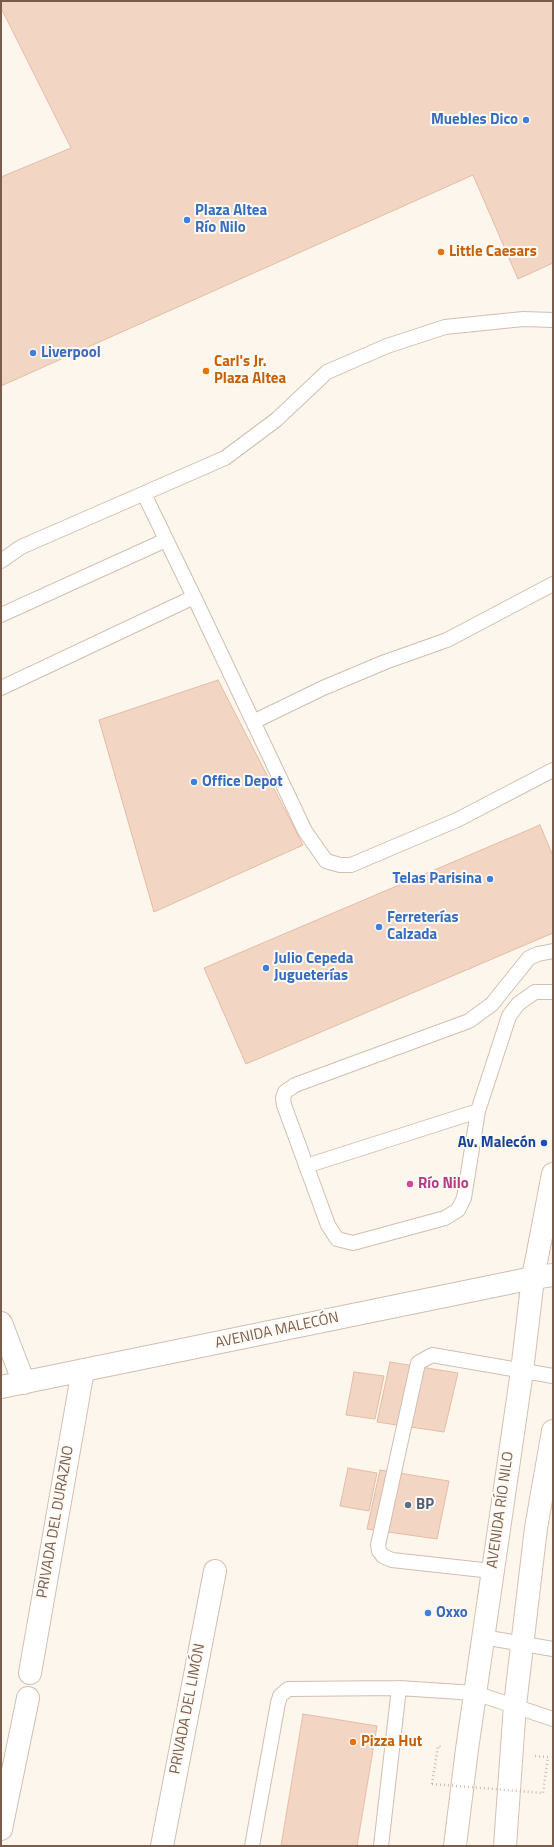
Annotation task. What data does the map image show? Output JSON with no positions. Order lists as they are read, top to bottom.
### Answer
{
  "streets": {
    "street": [
      "AVENIDA MALECÓN",
      "AVENIDA RÍO NILO",
      "PRIVADA DEL DURAZNO",
      "PRIVADA DEL LIMÓN"
    ]
  },
  "crossings": [
    ["AVENIDA MALECÓN", "AVENIDA RÍO NILO"],
    ["AVENIDA MALECÓN", "PRIVADA DEL DURAZNO"]
  ],
  "places": [
    "Muebles Dico",
    "Plaza Altea Río Nilo",
    "Little Caesars",
    "Liverpool",
    "Carl's Jr. Plaza Altea",
    "Office Depot",
    "Telas Parisina",
    "Ferreterías Calzada",
    "Julio Cepeda Jugueterías",
    "Av. Malecón",
    "Río Nilo",
    "BP",
    "Oxxo",
    "Pizza Hut"
  ]
}
